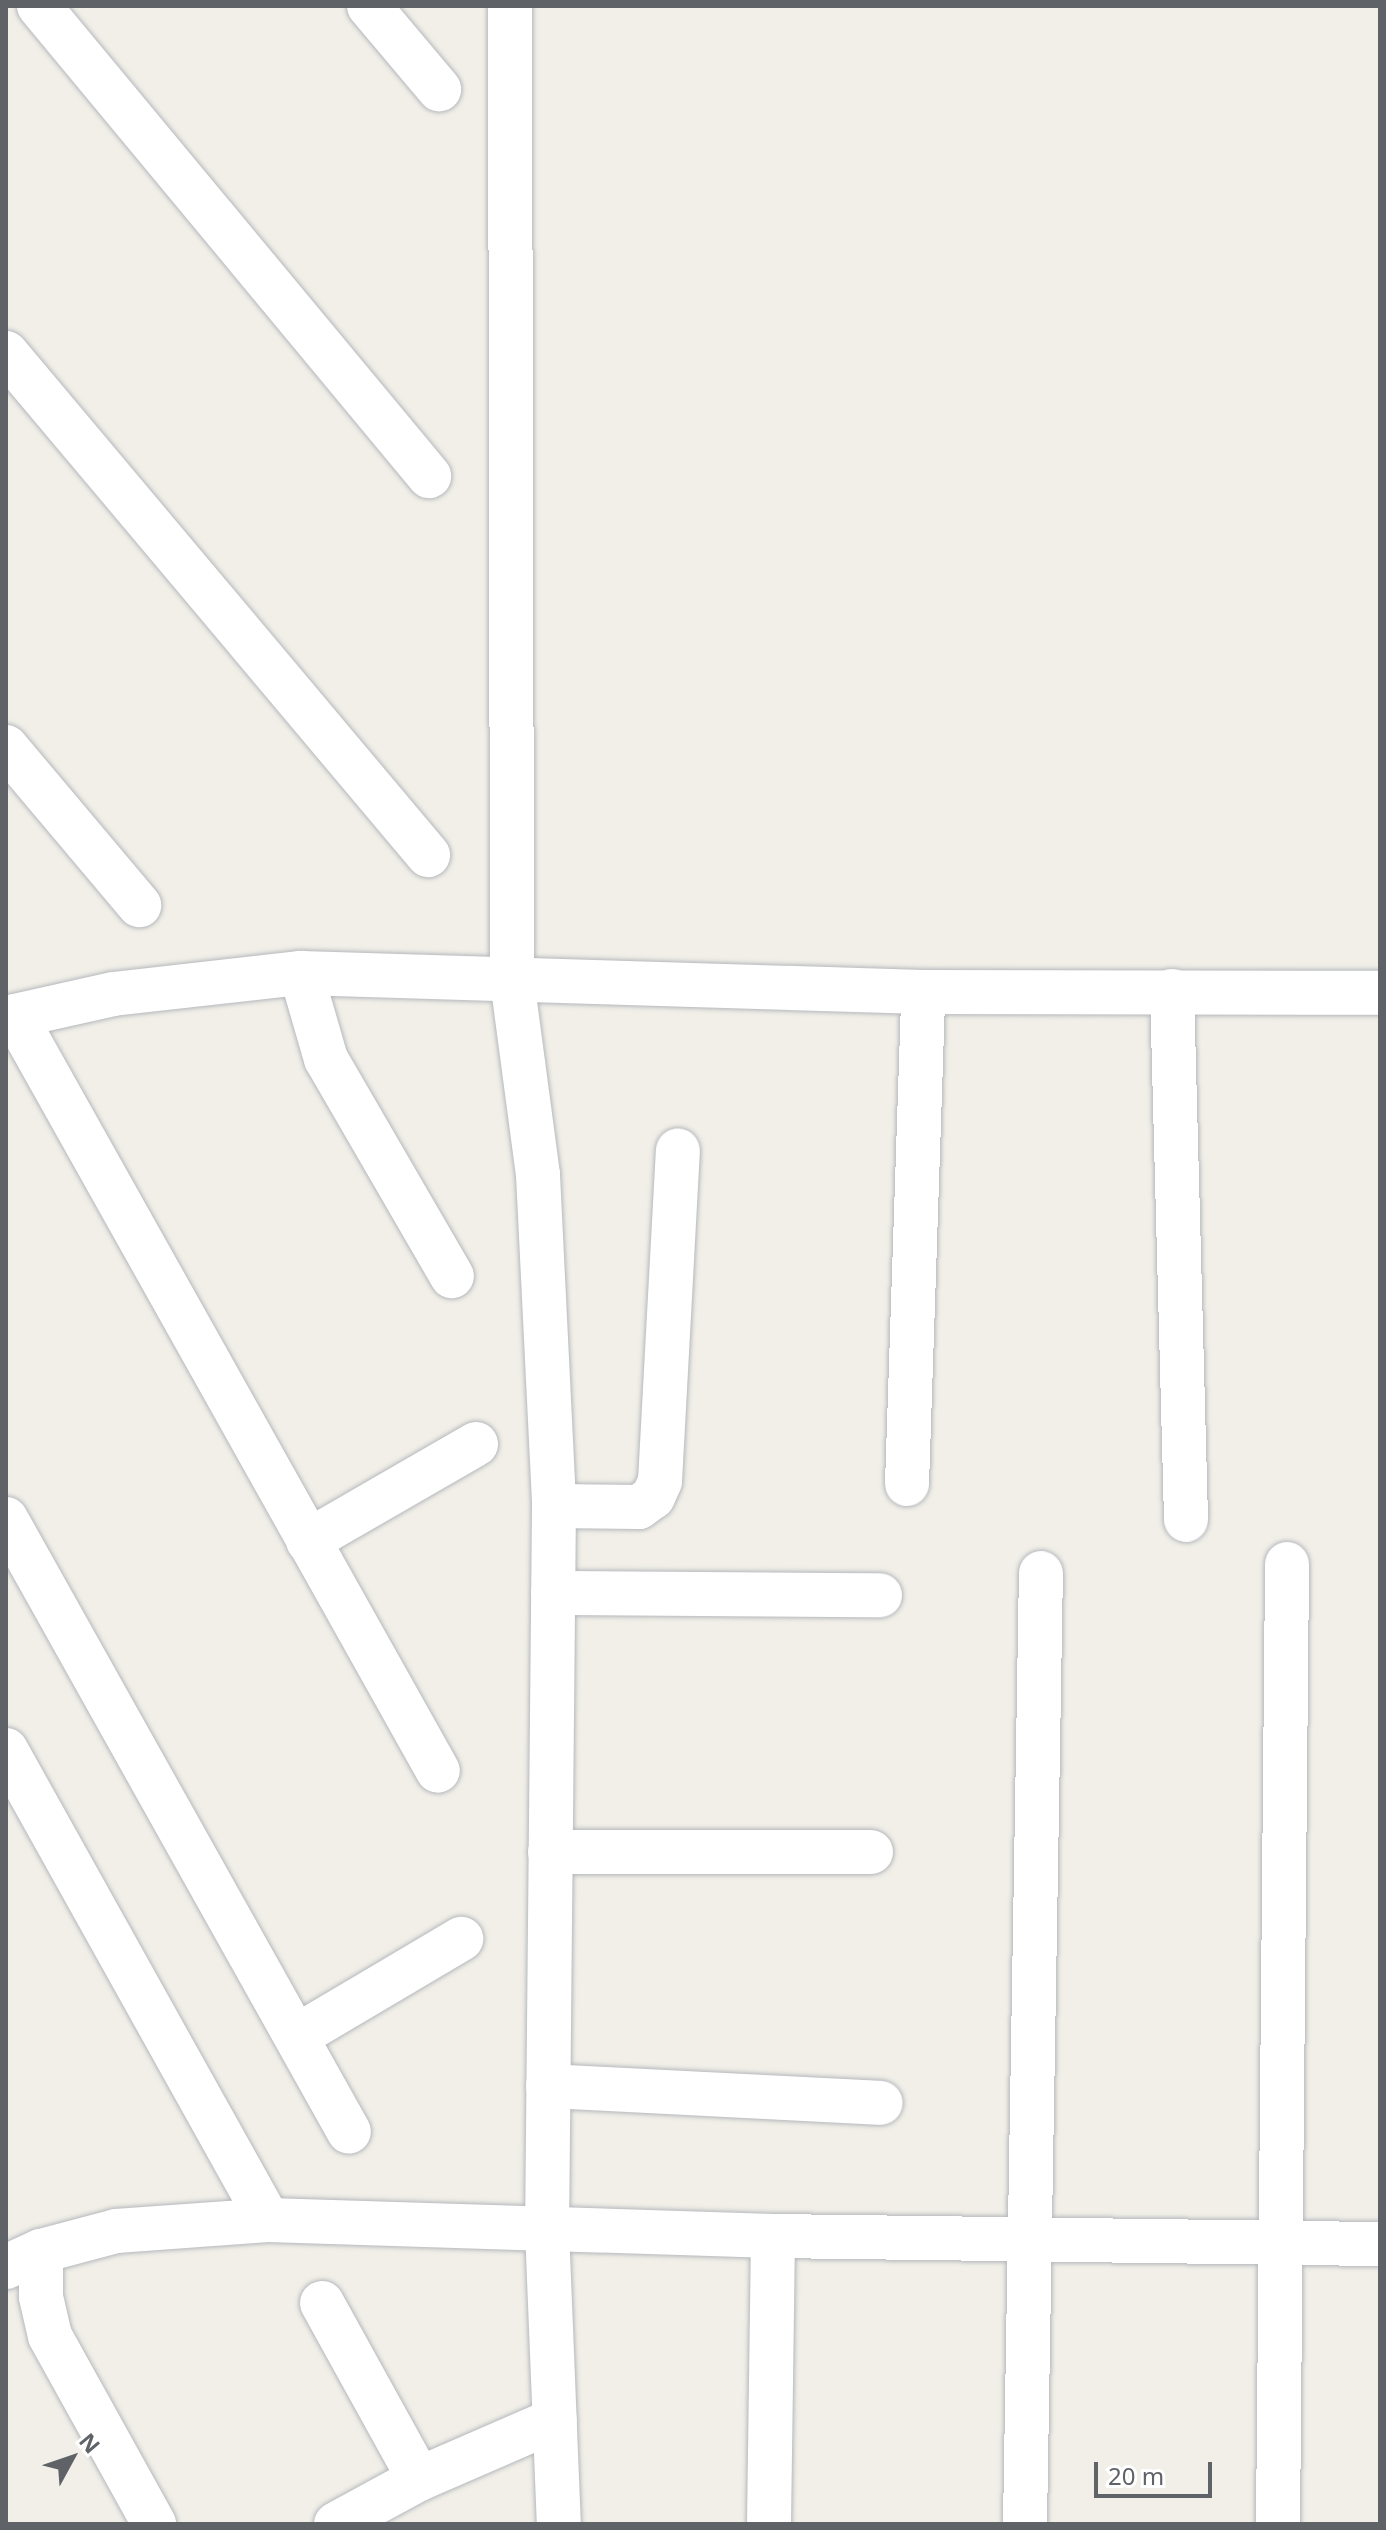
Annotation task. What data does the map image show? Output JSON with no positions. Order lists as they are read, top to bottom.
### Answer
{
  "scale_bar": "20 m",
  "north": "top right"
}
